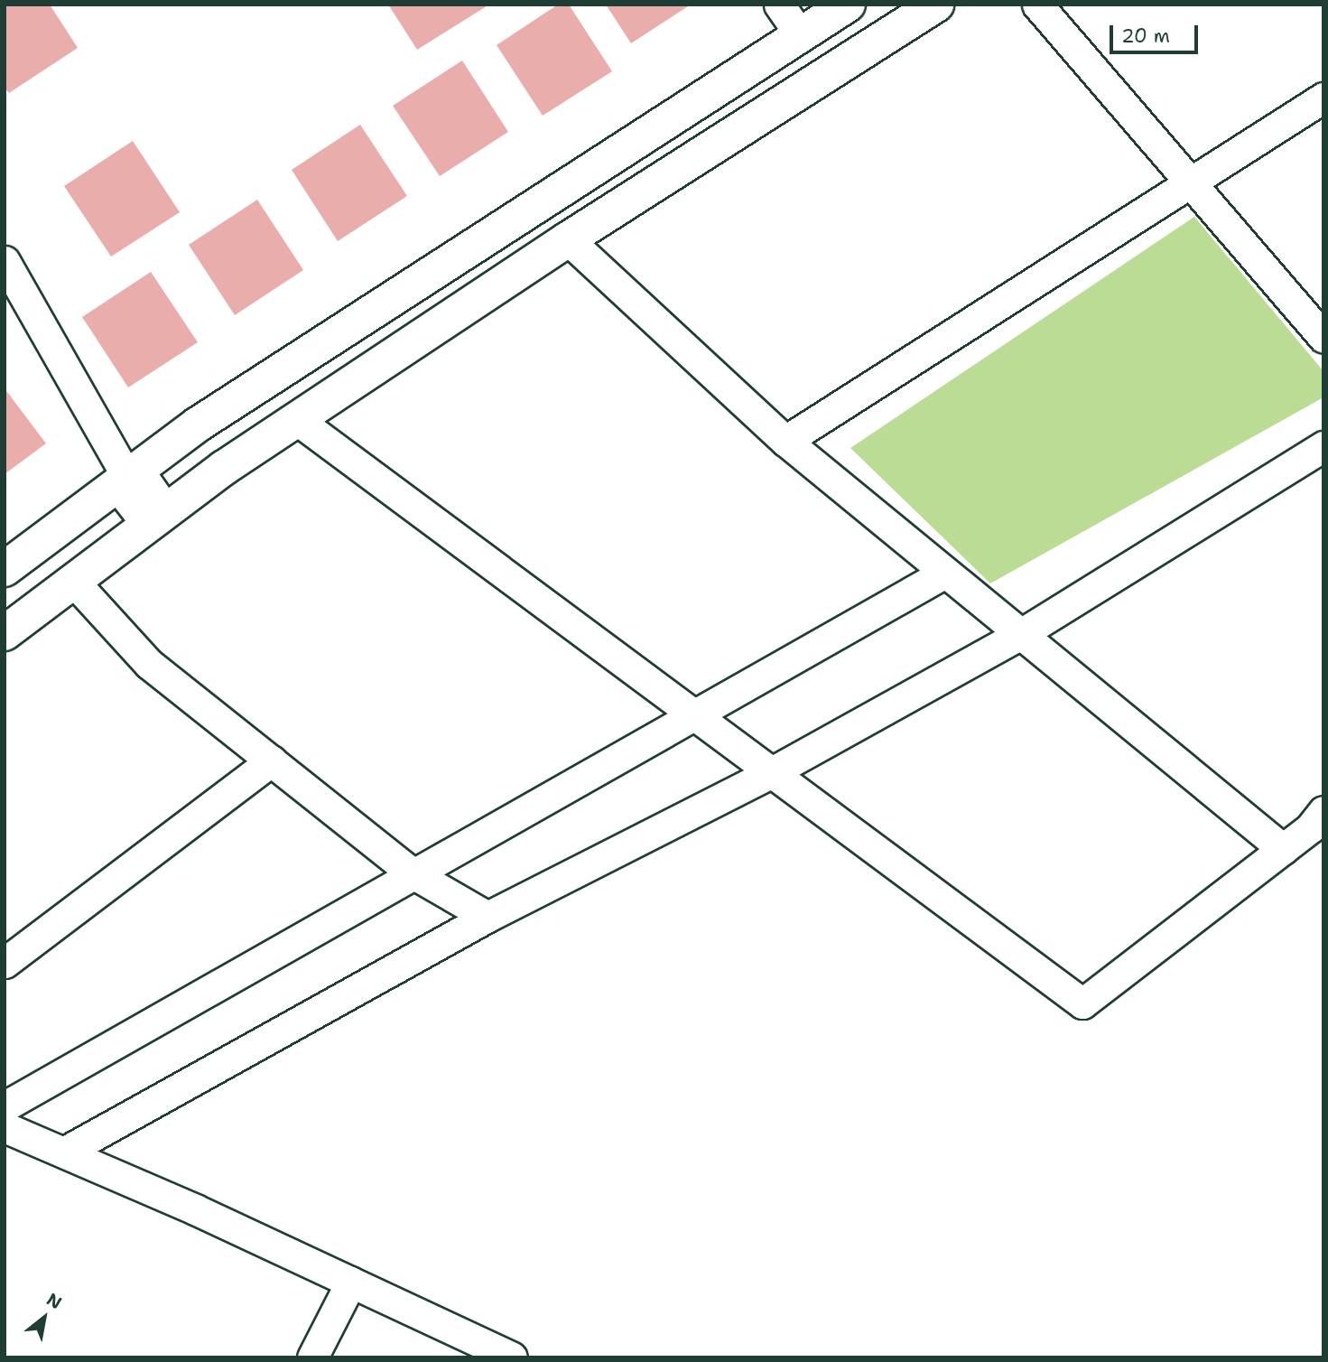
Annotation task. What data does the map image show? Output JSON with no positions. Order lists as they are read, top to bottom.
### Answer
{
  "scale_bar": "20 m",
  "north": "top right"
}
